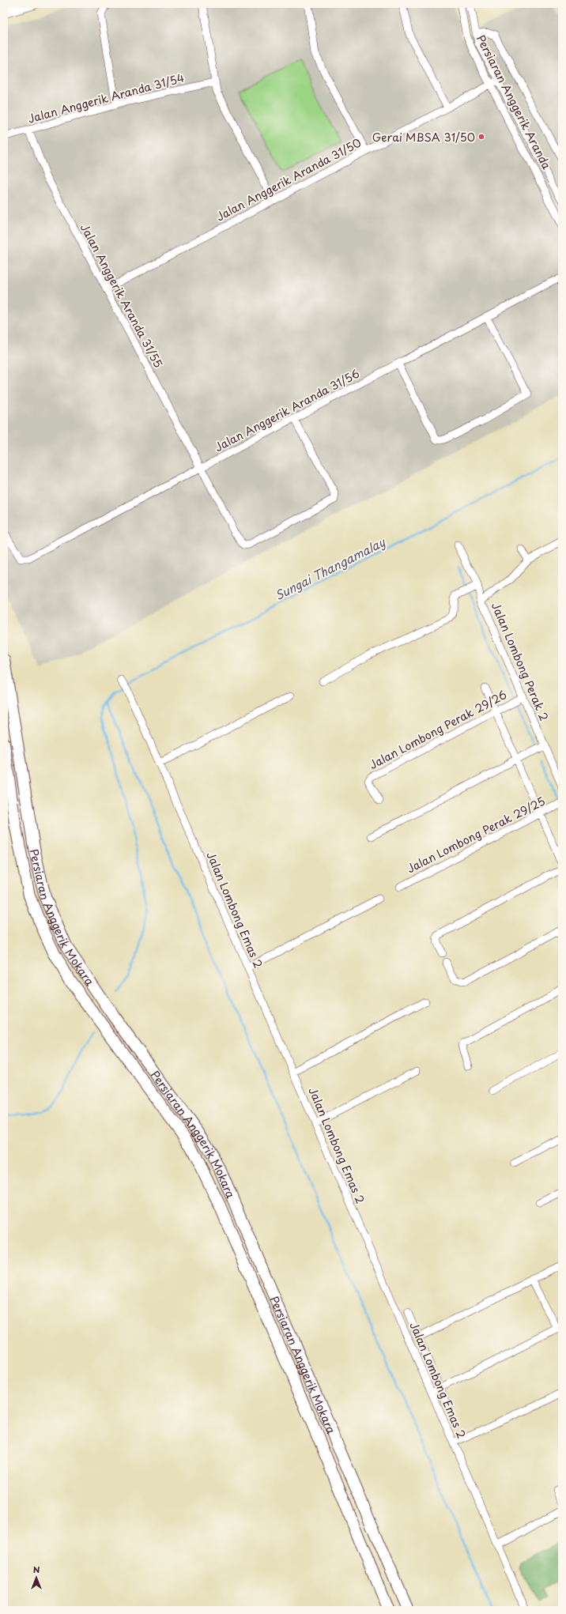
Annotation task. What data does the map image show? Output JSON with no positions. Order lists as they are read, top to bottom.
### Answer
{
  "streets": {
    "main road": ["Persiaran Anggerik Mokara"],
    "street": [
      "Jalan Anggerik Aranda 31/54",
      "Persiaran Anggerik Aranda",
      "Jalan Anggerik Aranda 31/50",
      "Jalan Anggerik Aranda 31/55",
      "Jalan Anggerik Aranda 31/56",
      "Jalan Lombong Perak 2",
      "Jalan Lombong Perak 29/26",
      "Jalan Lombong Perak 29/25",
      "Jalan Lombong Emas 2"
    ]
  },
  "crossings": [
    ["Jalan Anggerik Aranda 31/54", "Jalan Anggerik Aranda 31/55"],
    ["Persiaran Anggerik Aranda", "Jalan Anggerik Aranda 31/50"],
    ["Jalan Anggerik Aranda 31/50", "Jalan Anggerik Aranda 31/55"],
    ["Jalan Anggerik Aranda 31/55", "Jalan Anggerik Aranda 31/56"],
    ["Jalan Lombong Perak 2", "Jalan Lombong Perak 29/26"]
  ],
  "water": ["Sungai Thangamalay"],
  "places": ["Gerai MBSA 31/50"],
  "north": "top"
}
